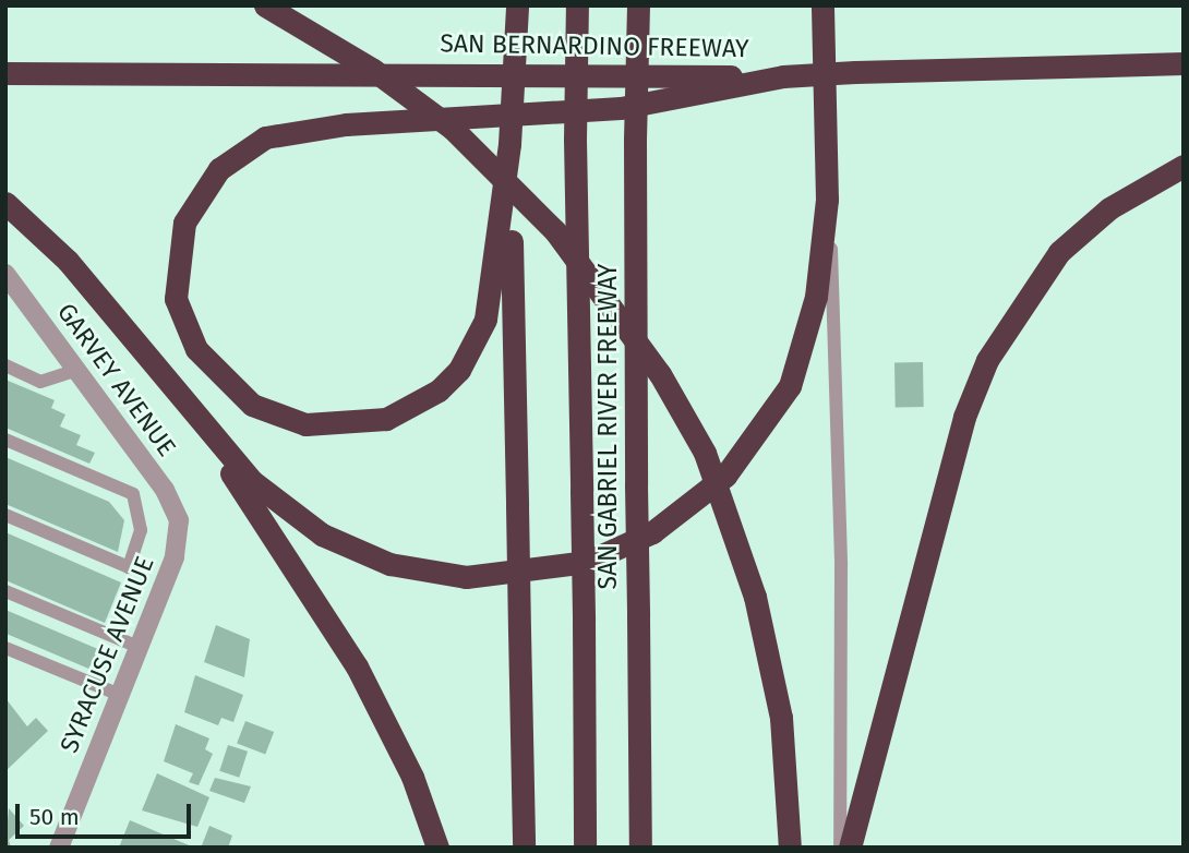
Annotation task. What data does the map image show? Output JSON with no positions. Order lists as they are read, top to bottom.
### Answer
{
  "streets": {
    "highway": ["SAN BERNARDINO FREEWAY", "SAN GABRIEL RIVER FREEWAY"],
    "street": ["GARVEY AVENUE", "SYRACUSE AVENUE"]
  },
  "crossings": [
    ["GARVEY AVENUE", "SYRACUSE AVENUE"]
  ],
  "scale_bar": "50 m"
}
